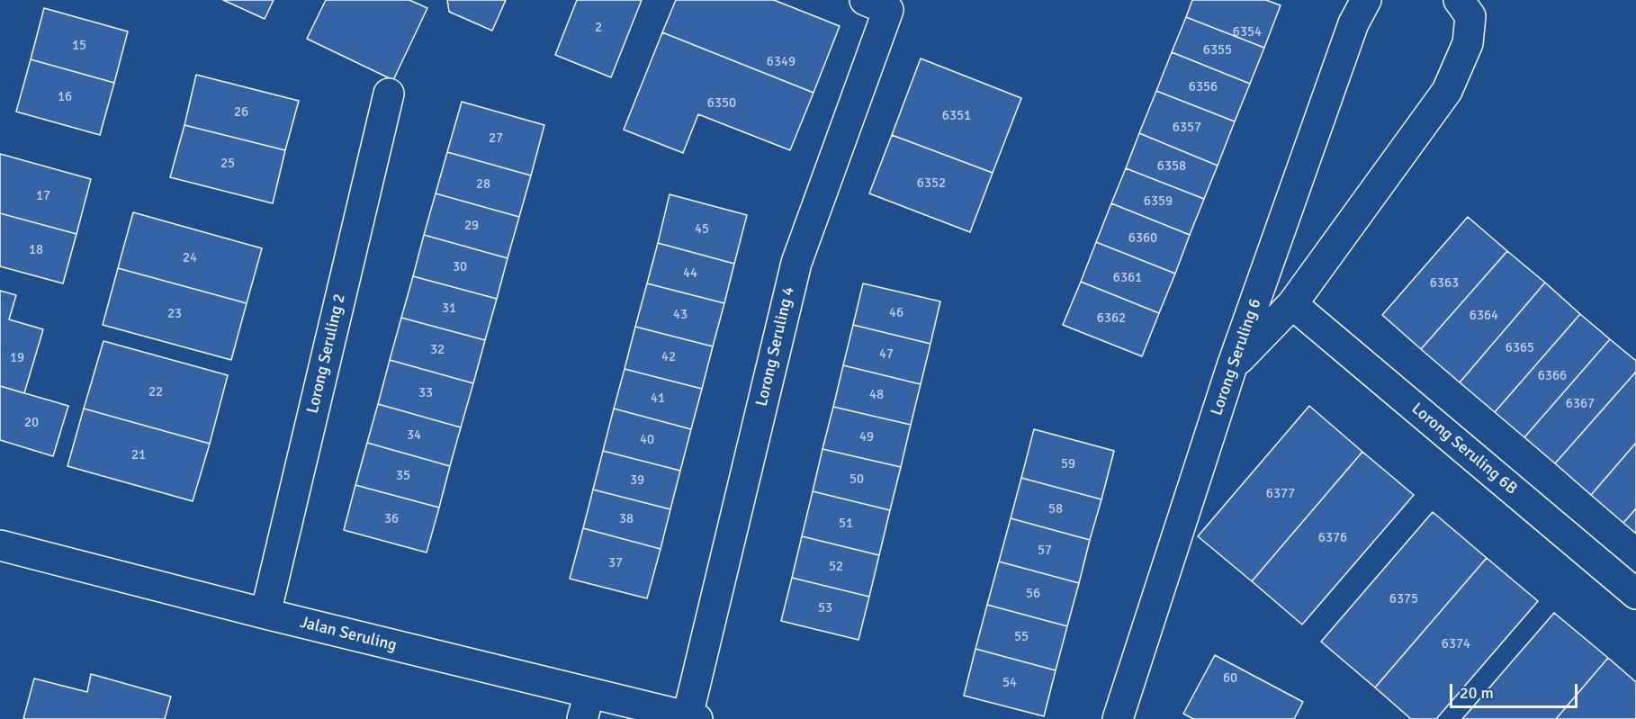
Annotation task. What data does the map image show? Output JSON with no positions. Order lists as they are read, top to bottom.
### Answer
{
  "streets": {
    "street": [
      "Lorong Seruling 4",
      "Lorong Seruling 2",
      "Lorong Seruling 6",
      "Lorong Seruling 6B",
      "Jalan Seruling"
    ]
  },
  "crossings": [
    ["Lorong Seruling 4", "Jalan Seruling"],
    ["Lorong Seruling 2", "Jalan Seruling"]
  ],
  "house_numbers": [
    "2",
    "6354",
    "15",
    "6355",
    "6349",
    "6356",
    "16",
    "6350",
    "26",
    "6351",
    "6357",
    "27",
    "25",
    "6358",
    "6352",
    "28",
    "17",
    "6359",
    "29",
    "45",
    "6360",
    "18",
    "24",
    "30",
    "44",
    "6361",
    "6363",
    "31",
    "46",
    "23",
    "43",
    "6364",
    "6362",
    "6365",
    "32",
    "47",
    "42",
    "19",
    "6366",
    "22",
    "33",
    "48",
    "41",
    "6367",
    "20",
    "34",
    "49",
    "40",
    "21",
    "59",
    "35",
    "50",
    "39",
    "6377",
    "58",
    "36",
    "38",
    "51",
    "6376",
    "57",
    "37",
    "52",
    "56",
    "6375",
    "53",
    "55",
    "6374",
    "60",
    "54"
  ],
  "scale_bar": "20 m"
}
